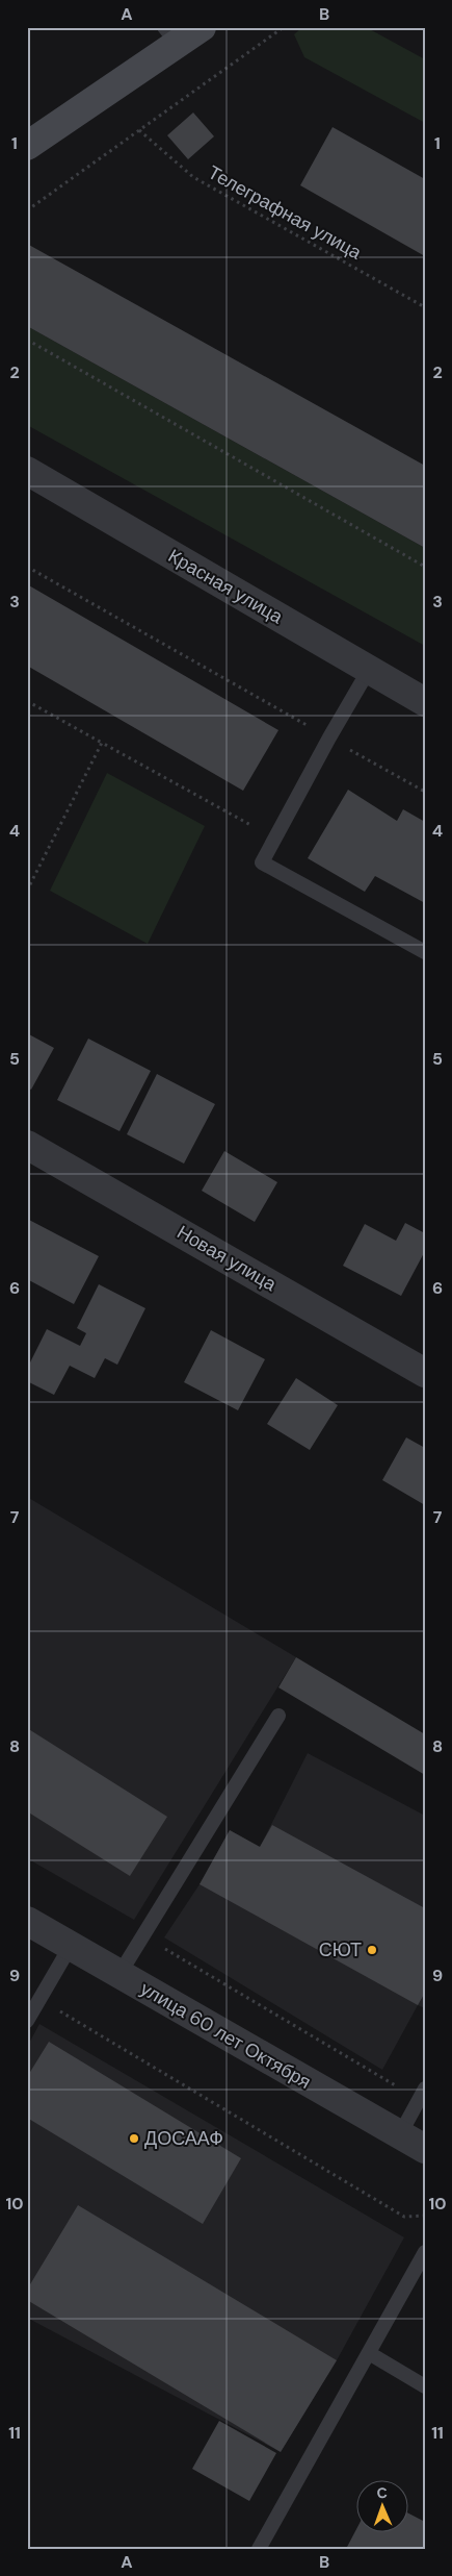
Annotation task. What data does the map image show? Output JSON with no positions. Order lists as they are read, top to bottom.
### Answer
{
  "streets": {
    "street": ["Красная улица", "Новая улица", "улица 60 лет Октября"],
    "path": ["Телеграфная улица"]
  },
  "places": ["СЮТ", "ДОСААФ"],
  "north": "top",
  "grid": {
    "columns": ["A", "B"],
    "rows": [
      "1",
      "2",
      "3",
      "4",
      "5",
      "6",
      "7",
      "8",
      "9",
      "10",
      "11"
    ]
  }
}
